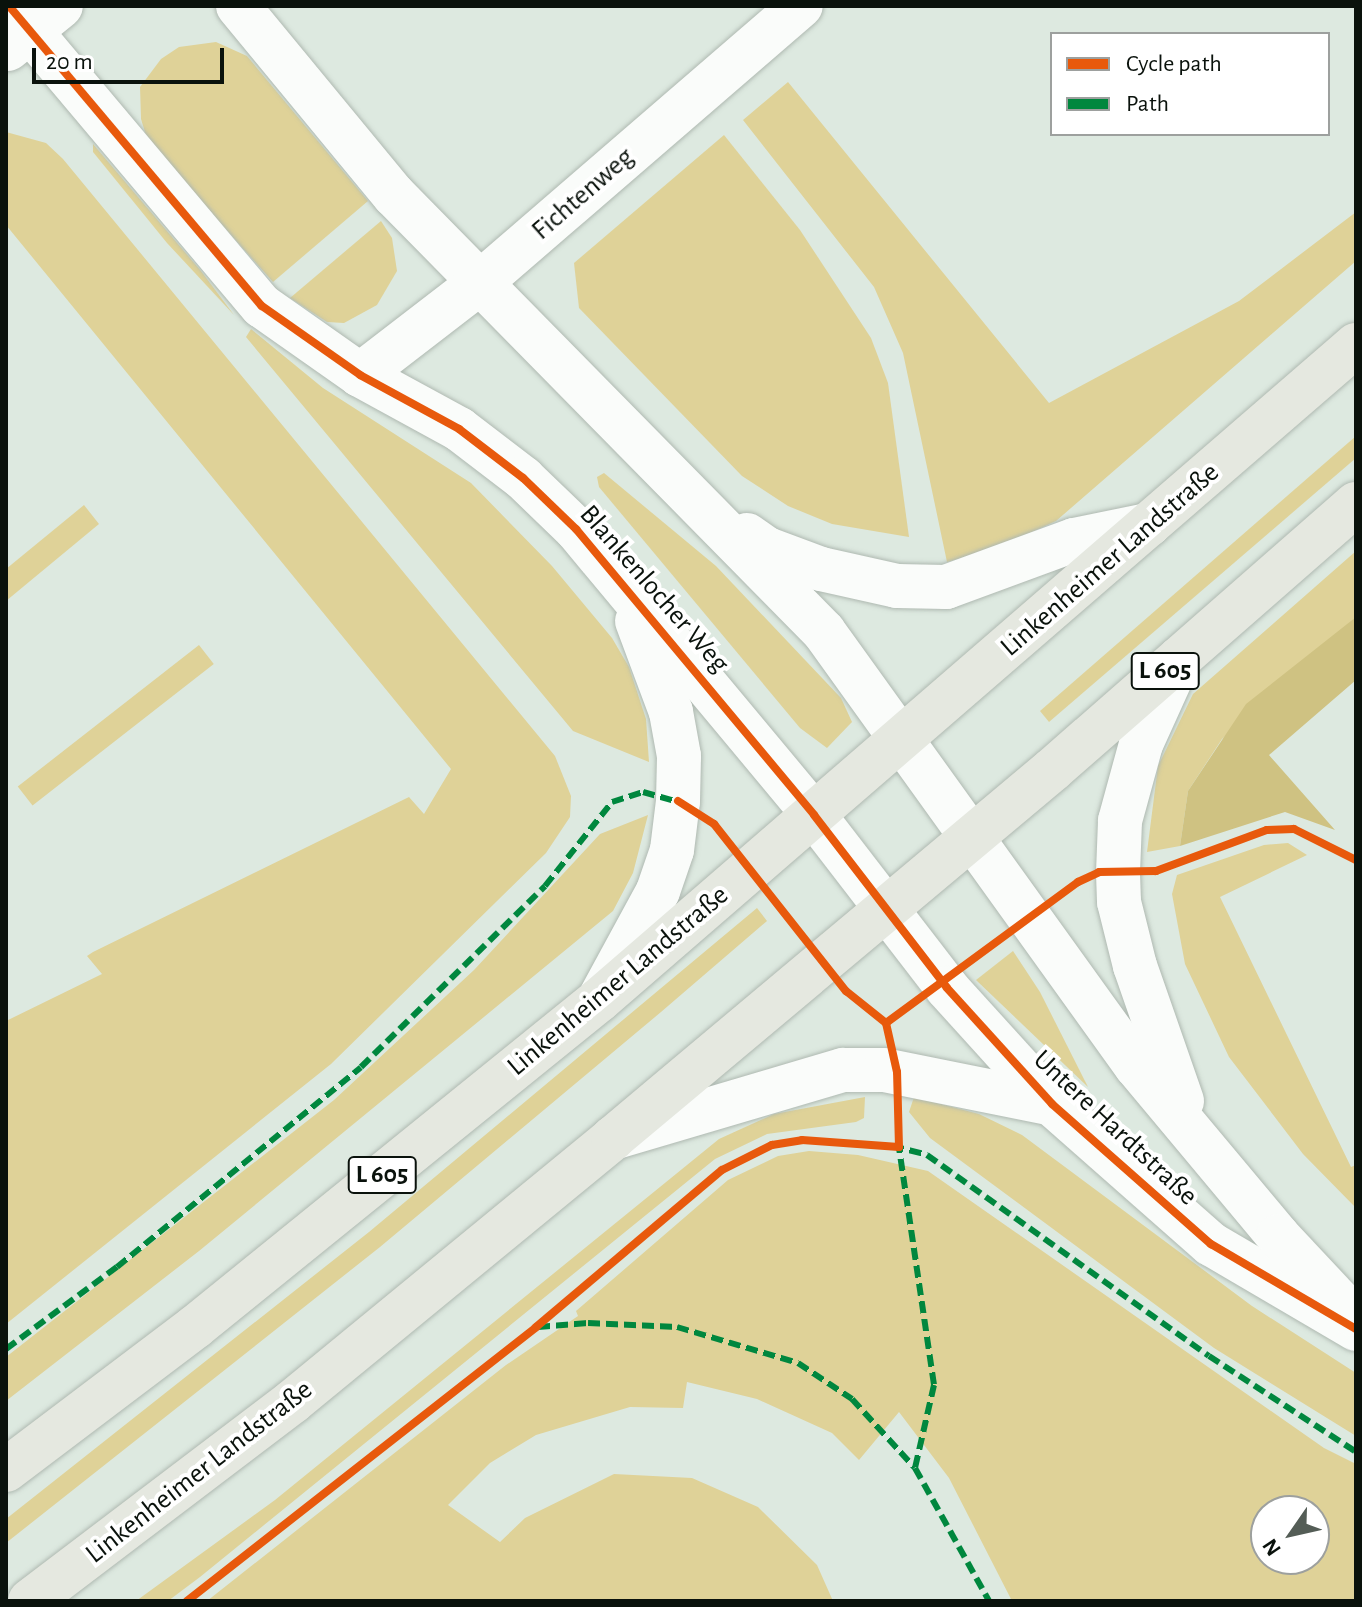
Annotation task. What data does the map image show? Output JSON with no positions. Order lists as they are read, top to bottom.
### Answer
{
  "streets": {
    "main road": ["Linkenheimer Landstraße", "L 605"],
    "street": ["Fichtenweg", "Blankenlocher Weg", "Untere Hardtstraße"]
  },
  "crossings": [
    ["Fichtenweg", "Blankenlocher Weg"],
    ["Linkenheimer Landstraße", "Blankenlocher Weg"],
    ["Linkenheimer Landstraße", "Untere Hardtstraße"],
    ["Blankenlocher Weg", "Untere Hardtstraße"]
  ],
  "legend": ["Cycle path", "Path"],
  "scale_bar": "20 m",
  "north": "bottom left"
}
